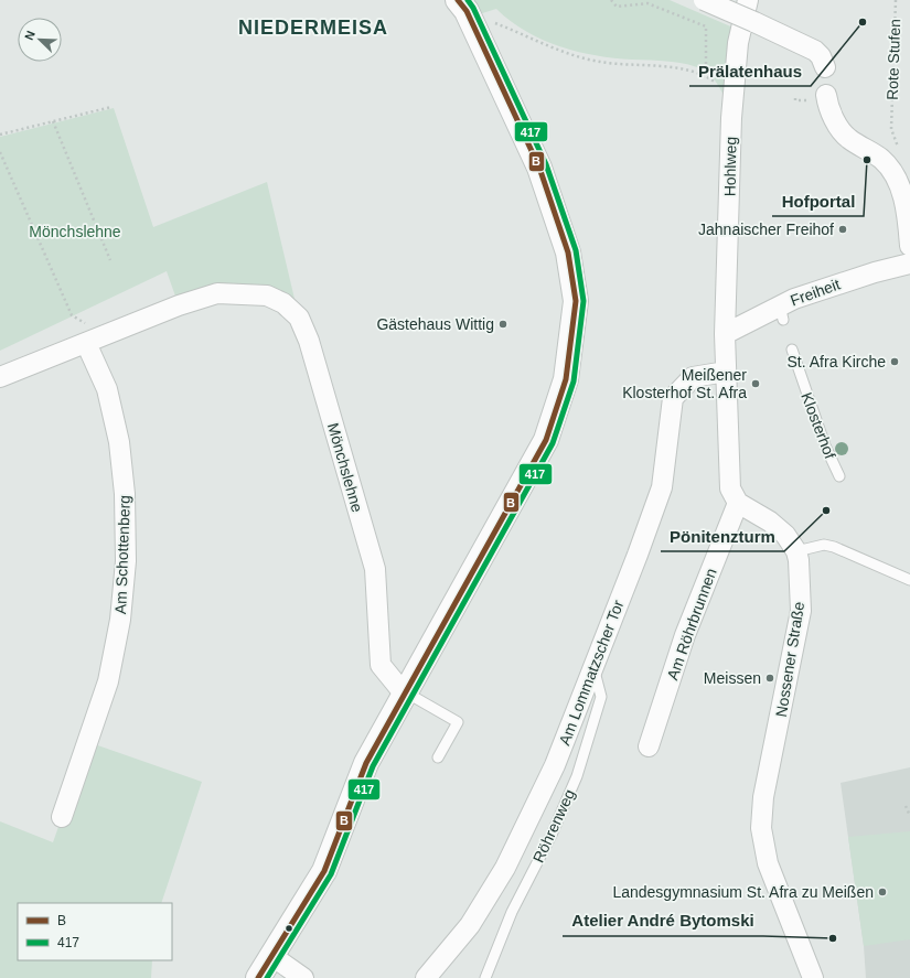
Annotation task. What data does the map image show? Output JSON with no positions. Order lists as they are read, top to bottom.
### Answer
{
  "streets": {
    "street": [
      "Hohlweg",
      "Freiheit",
      "Mönchslehne",
      "Am Schottenberg",
      "Am Röhrbrunnen",
      "Nossener Straße",
      "Am Lommatzscher Tor"
    ],
    "lane": ["Klosterhof", "Röhrenweg"],
    "path": ["Rote Stufen"]
  },
  "crossings": [
    ["Hohlweg", "Freiheit"],
    ["Mönchslehne", "Am Schottenberg"],
    ["Am Lommatzscher Tor", "Röhrenweg"]
  ],
  "districts": ["NIEDERMEISA"],
  "parks": ["Mönchslehne"],
  "places": [
    "Prälatenhaus",
    "Hofportal",
    "Jahnaischer Freihof",
    "Gästehaus Wittig",
    "St. Afra Kirche",
    "Meißener Klosterhof St. Afra",
    "Pönitenzturm",
    "Meissen",
    "Landesgymnasium St. Afra zu Meißen",
    "Atelier André Bytomski"
  ],
  "lines": ["transit line B", "transit line 417"],
  "legend": ["B", "417"],
  "north": "top left"
}
